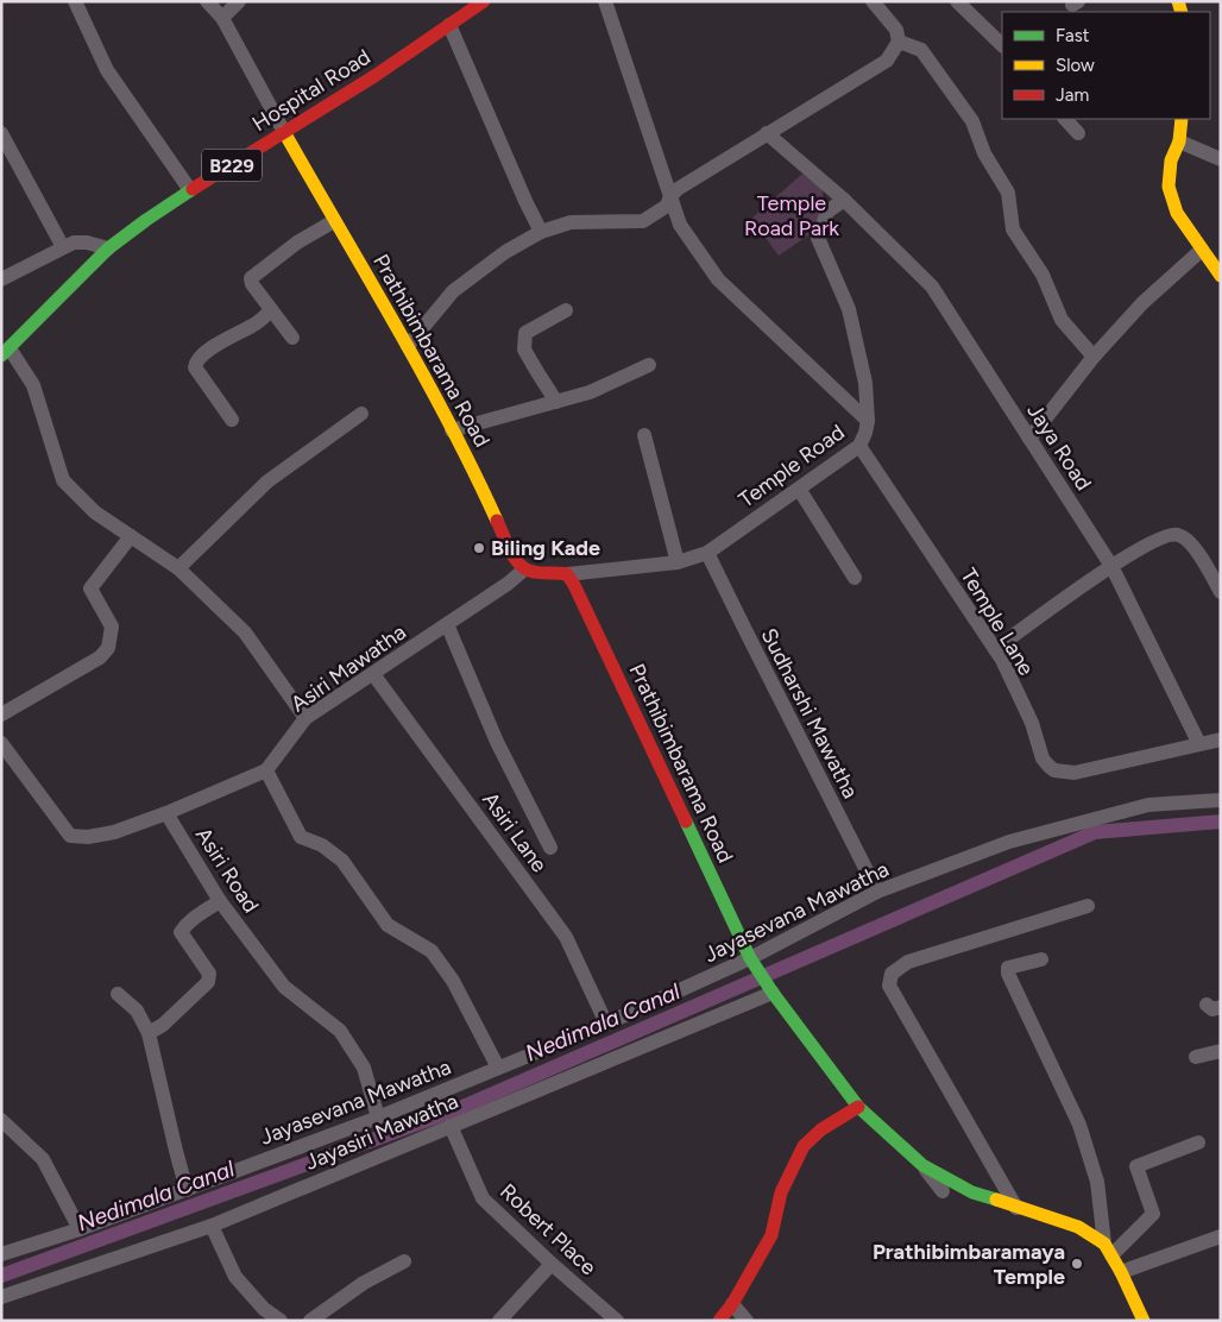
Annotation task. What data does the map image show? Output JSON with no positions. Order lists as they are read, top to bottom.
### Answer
{
  "streets": {
    "street": [
      "Hospital Road",
      "B229",
      "Prathibimbarama Road",
      "Jaya Road",
      "Temple Road",
      "Temple Lane",
      "Asiri Mawatha",
      "Sudharshi Mawatha",
      "Asiri Lane",
      "Asiri Road",
      "Jayasevana Mawatha",
      "Jayasiri Mawatha",
      "Robert Place"
    ]
  },
  "crossings": [
    ["Hospital Road", "Prathibimbarama Road"],
    ["Prathibimbarama Road", "Temple Road"],
    ["Prathibimbarama Road", "Asiri Mawatha"],
    ["Prathibimbarama Road", "Jayasevana Mawatha"],
    ["Prathibimbarama Road", "Jayasiri Mawatha"],
    ["Jaya Road", "Temple Road"],
    ["Jaya Road", "Temple Lane"],
    ["Temple Road", "Temple Lane"],
    ["Temple Road", "Sudharshi Mawatha"],
    ["Asiri Mawatha", "Asiri Lane"],
    ["Asiri Mawatha", "Asiri Road"],
    ["Sudharshi Mawatha", "Jayasevana Mawatha"],
    ["Asiri Lane", "Jayasevana Mawatha"],
    ["Asiri Road", "Jayasevana Mawatha"],
    ["Jayasiri Mawatha", "Robert Place"]
  ],
  "water": ["Nedimala Canal"],
  "parks": ["Temple Road Park"],
  "places": ["Biling Kade", "Prathibimbaramaya Temple"],
  "legend": ["Fast", "Slow", "Jam"]
}
